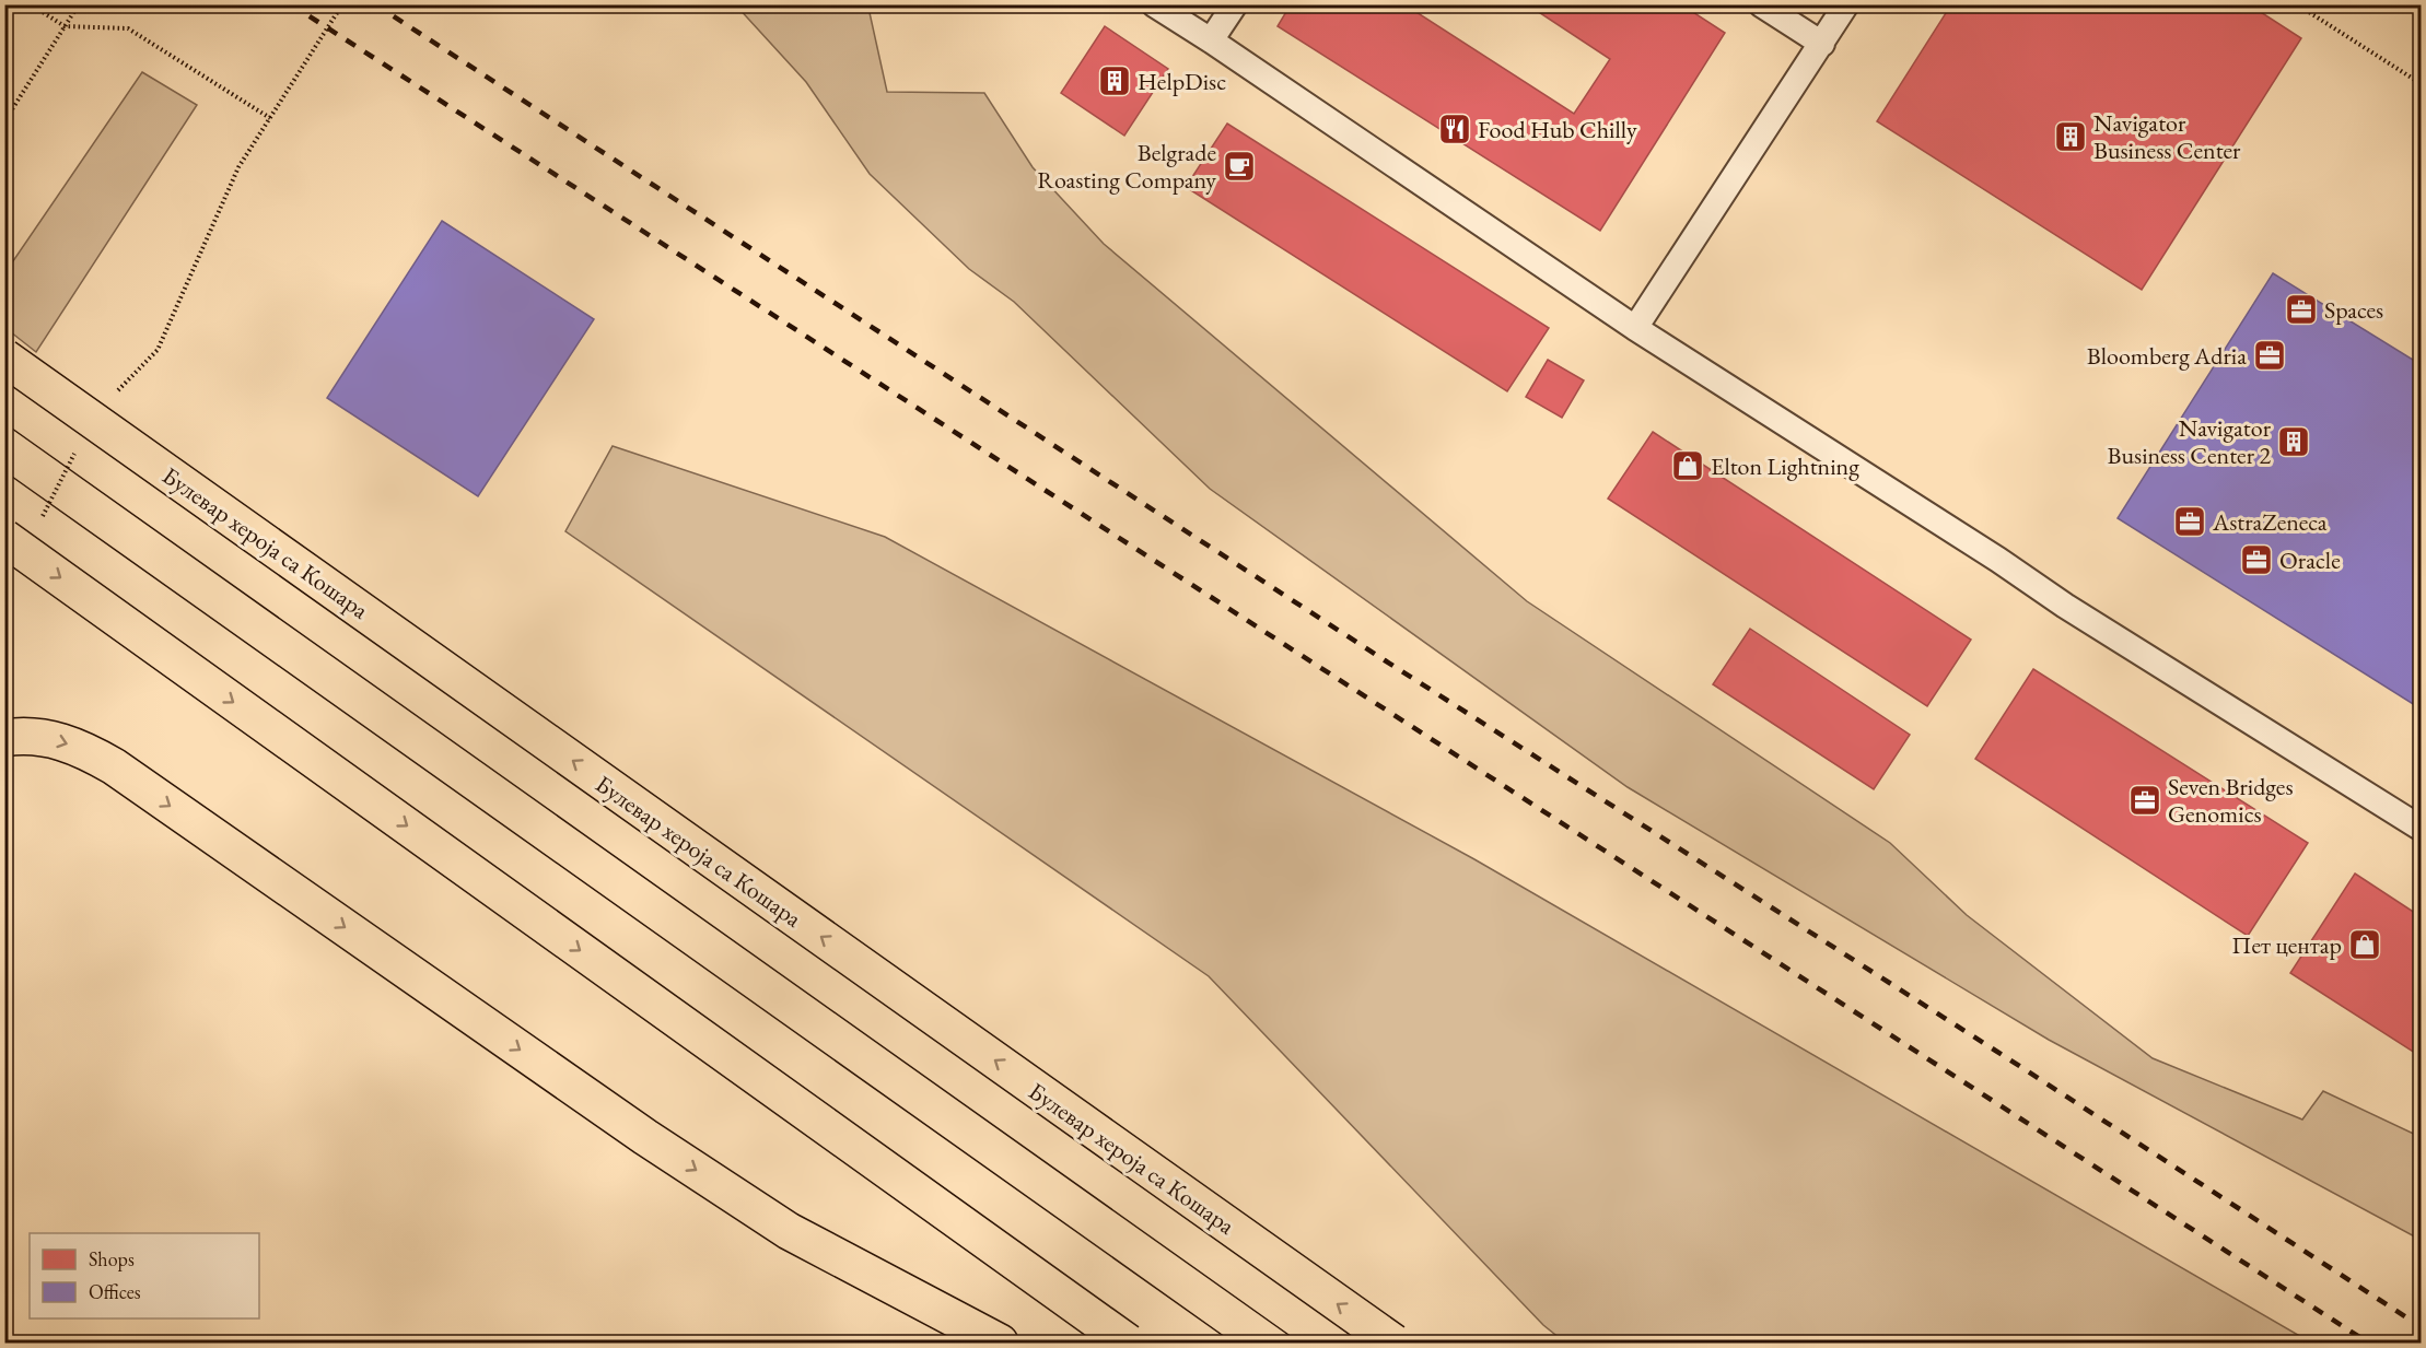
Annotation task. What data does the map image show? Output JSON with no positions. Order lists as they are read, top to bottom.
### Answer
{
  "streets": {
    "main road": ["Булевар хероја са Кошара"]
  },
  "places": {
    "building": ["HelpDisc", "Navigator Business Center", "Navigator Business Center 2"],
    "restaurant": ["Food Hub Chilly"],
    "cafe": ["Belgrade Roasting Company"],
    "office": [
      "Spaces",
      "Bloomberg Adria",
      "AstraZeneca",
      "Oracle",
      "Seven Bridges Genomics"
    ],
    "shop": ["Elton Lightning", "Пет центар"]
  },
  "legend": ["Shops", "Offices"]
}
